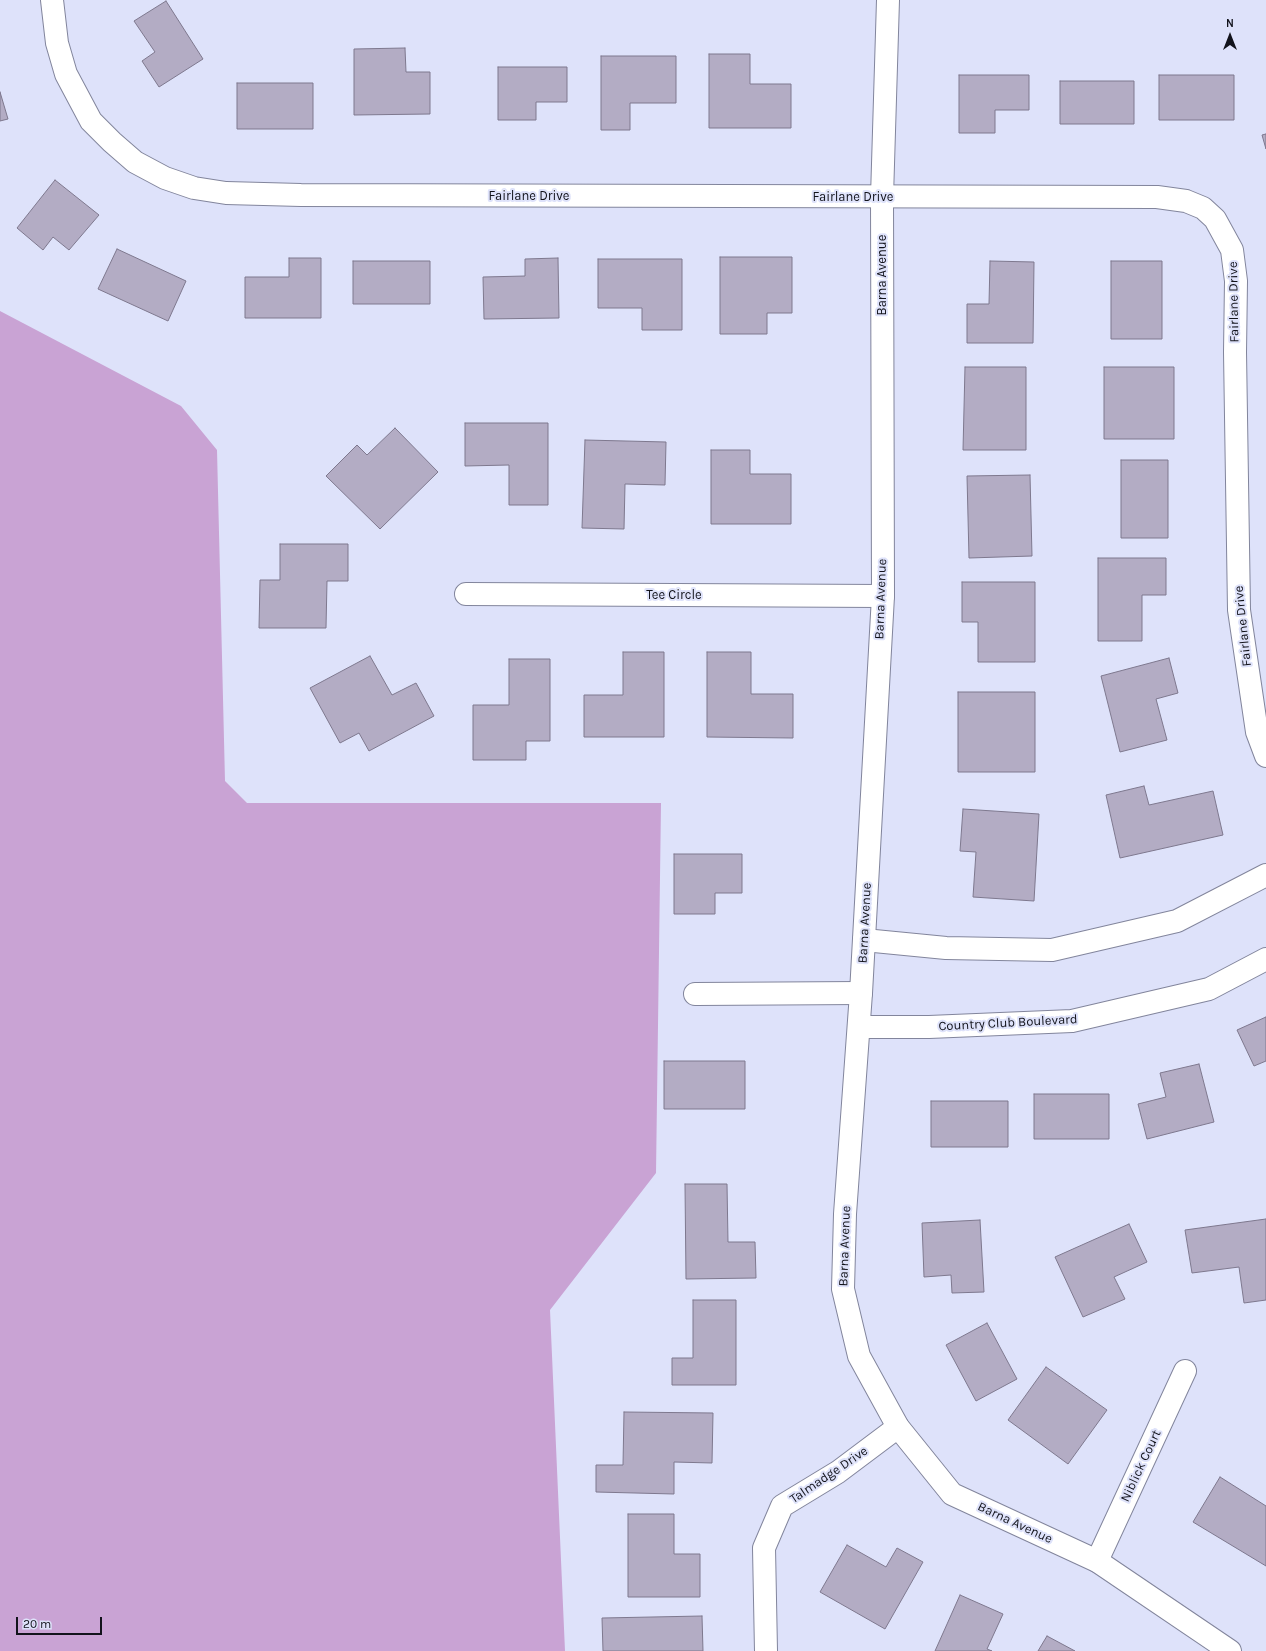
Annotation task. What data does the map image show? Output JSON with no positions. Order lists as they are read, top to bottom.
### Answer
{
  "streets": {
    "street": [
      "Fairlane Drive",
      "Barna Avenue",
      "Tee Circle",
      "Country Club Boulevard",
      "Niblick Court",
      "Talmadge Drive"
    ]
  },
  "crossings": [
    ["Fairlane Drive", "Barna Avenue"],
    ["Barna Avenue", "Tee Circle"],
    ["Barna Avenue", "Country Club Boulevard"],
    ["Barna Avenue", "Niblick Court"],
    ["Barna Avenue", "Talmadge Drive"]
  ],
  "scale_bar": "20 m",
  "north": "top"
}
